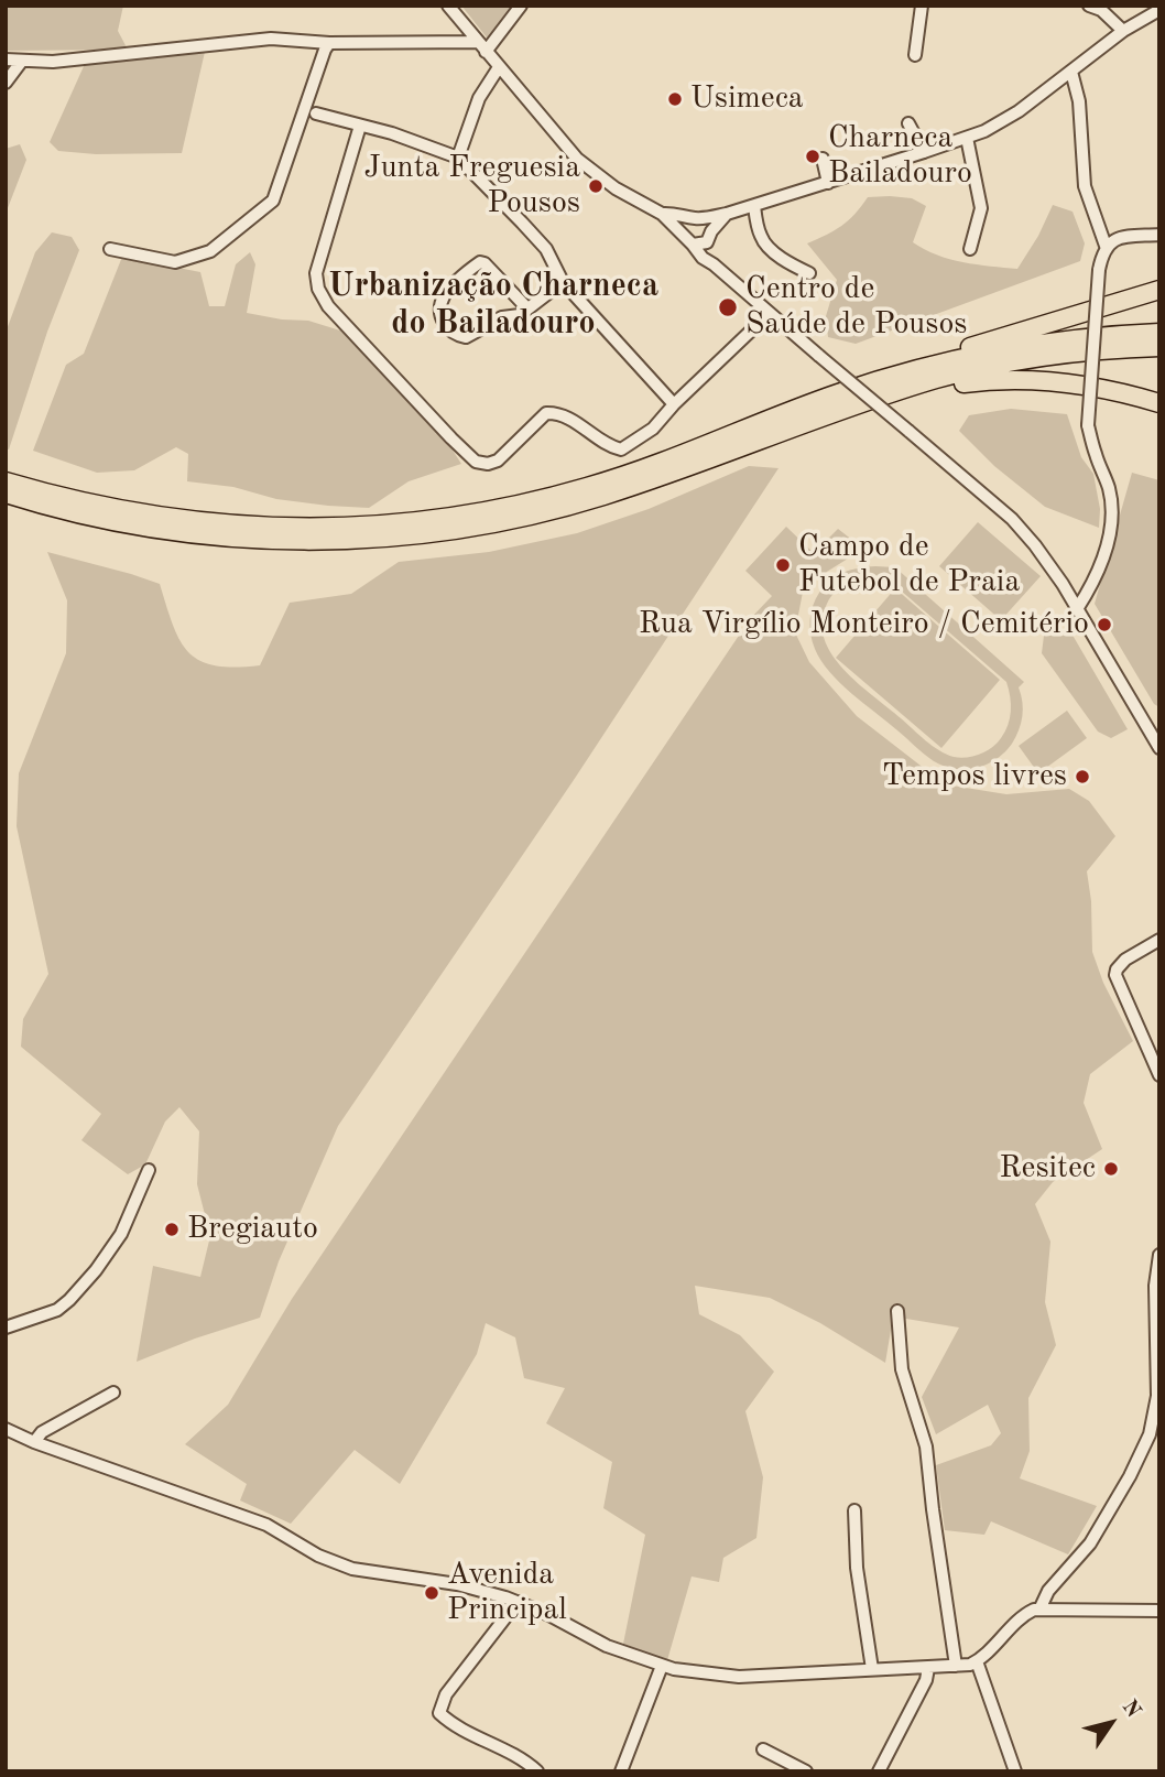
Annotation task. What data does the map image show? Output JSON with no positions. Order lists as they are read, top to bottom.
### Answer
{
  "districts": ["Urbanização Charneca do Bailadouro"],
  "places": [
    "Usimeca",
    "Charneca Bailadouro",
    "Junta Freguesia Pousos",
    "Centro de Saúde de Pousos",
    "Campo de Futebol de Praia",
    "Rua Virgílio Monteiro / Cemitério",
    "Tempos livres",
    "Resitec",
    "Bregiauto",
    "Avenida Principal"
  ],
  "north": "top right"
}
